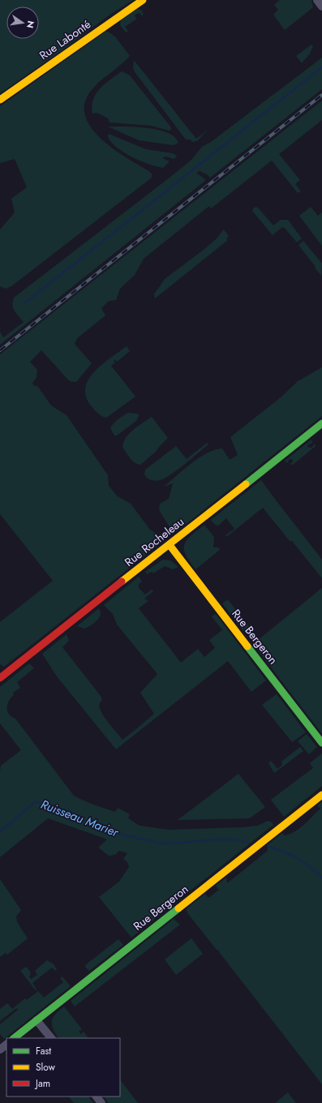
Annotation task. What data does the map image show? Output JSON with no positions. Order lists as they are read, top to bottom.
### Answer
{
  "streets": {
    "street": ["Rue Labonté", "Rue Rocheleau", "Rue Bergeron"]
  },
  "crossings": [
    ["Rue Rocheleau", "Rue Bergeron"]
  ],
  "water": ["Ruisseau Marier"],
  "legend": ["Fast", "Slow", "Jam"],
  "north": "right"
}
